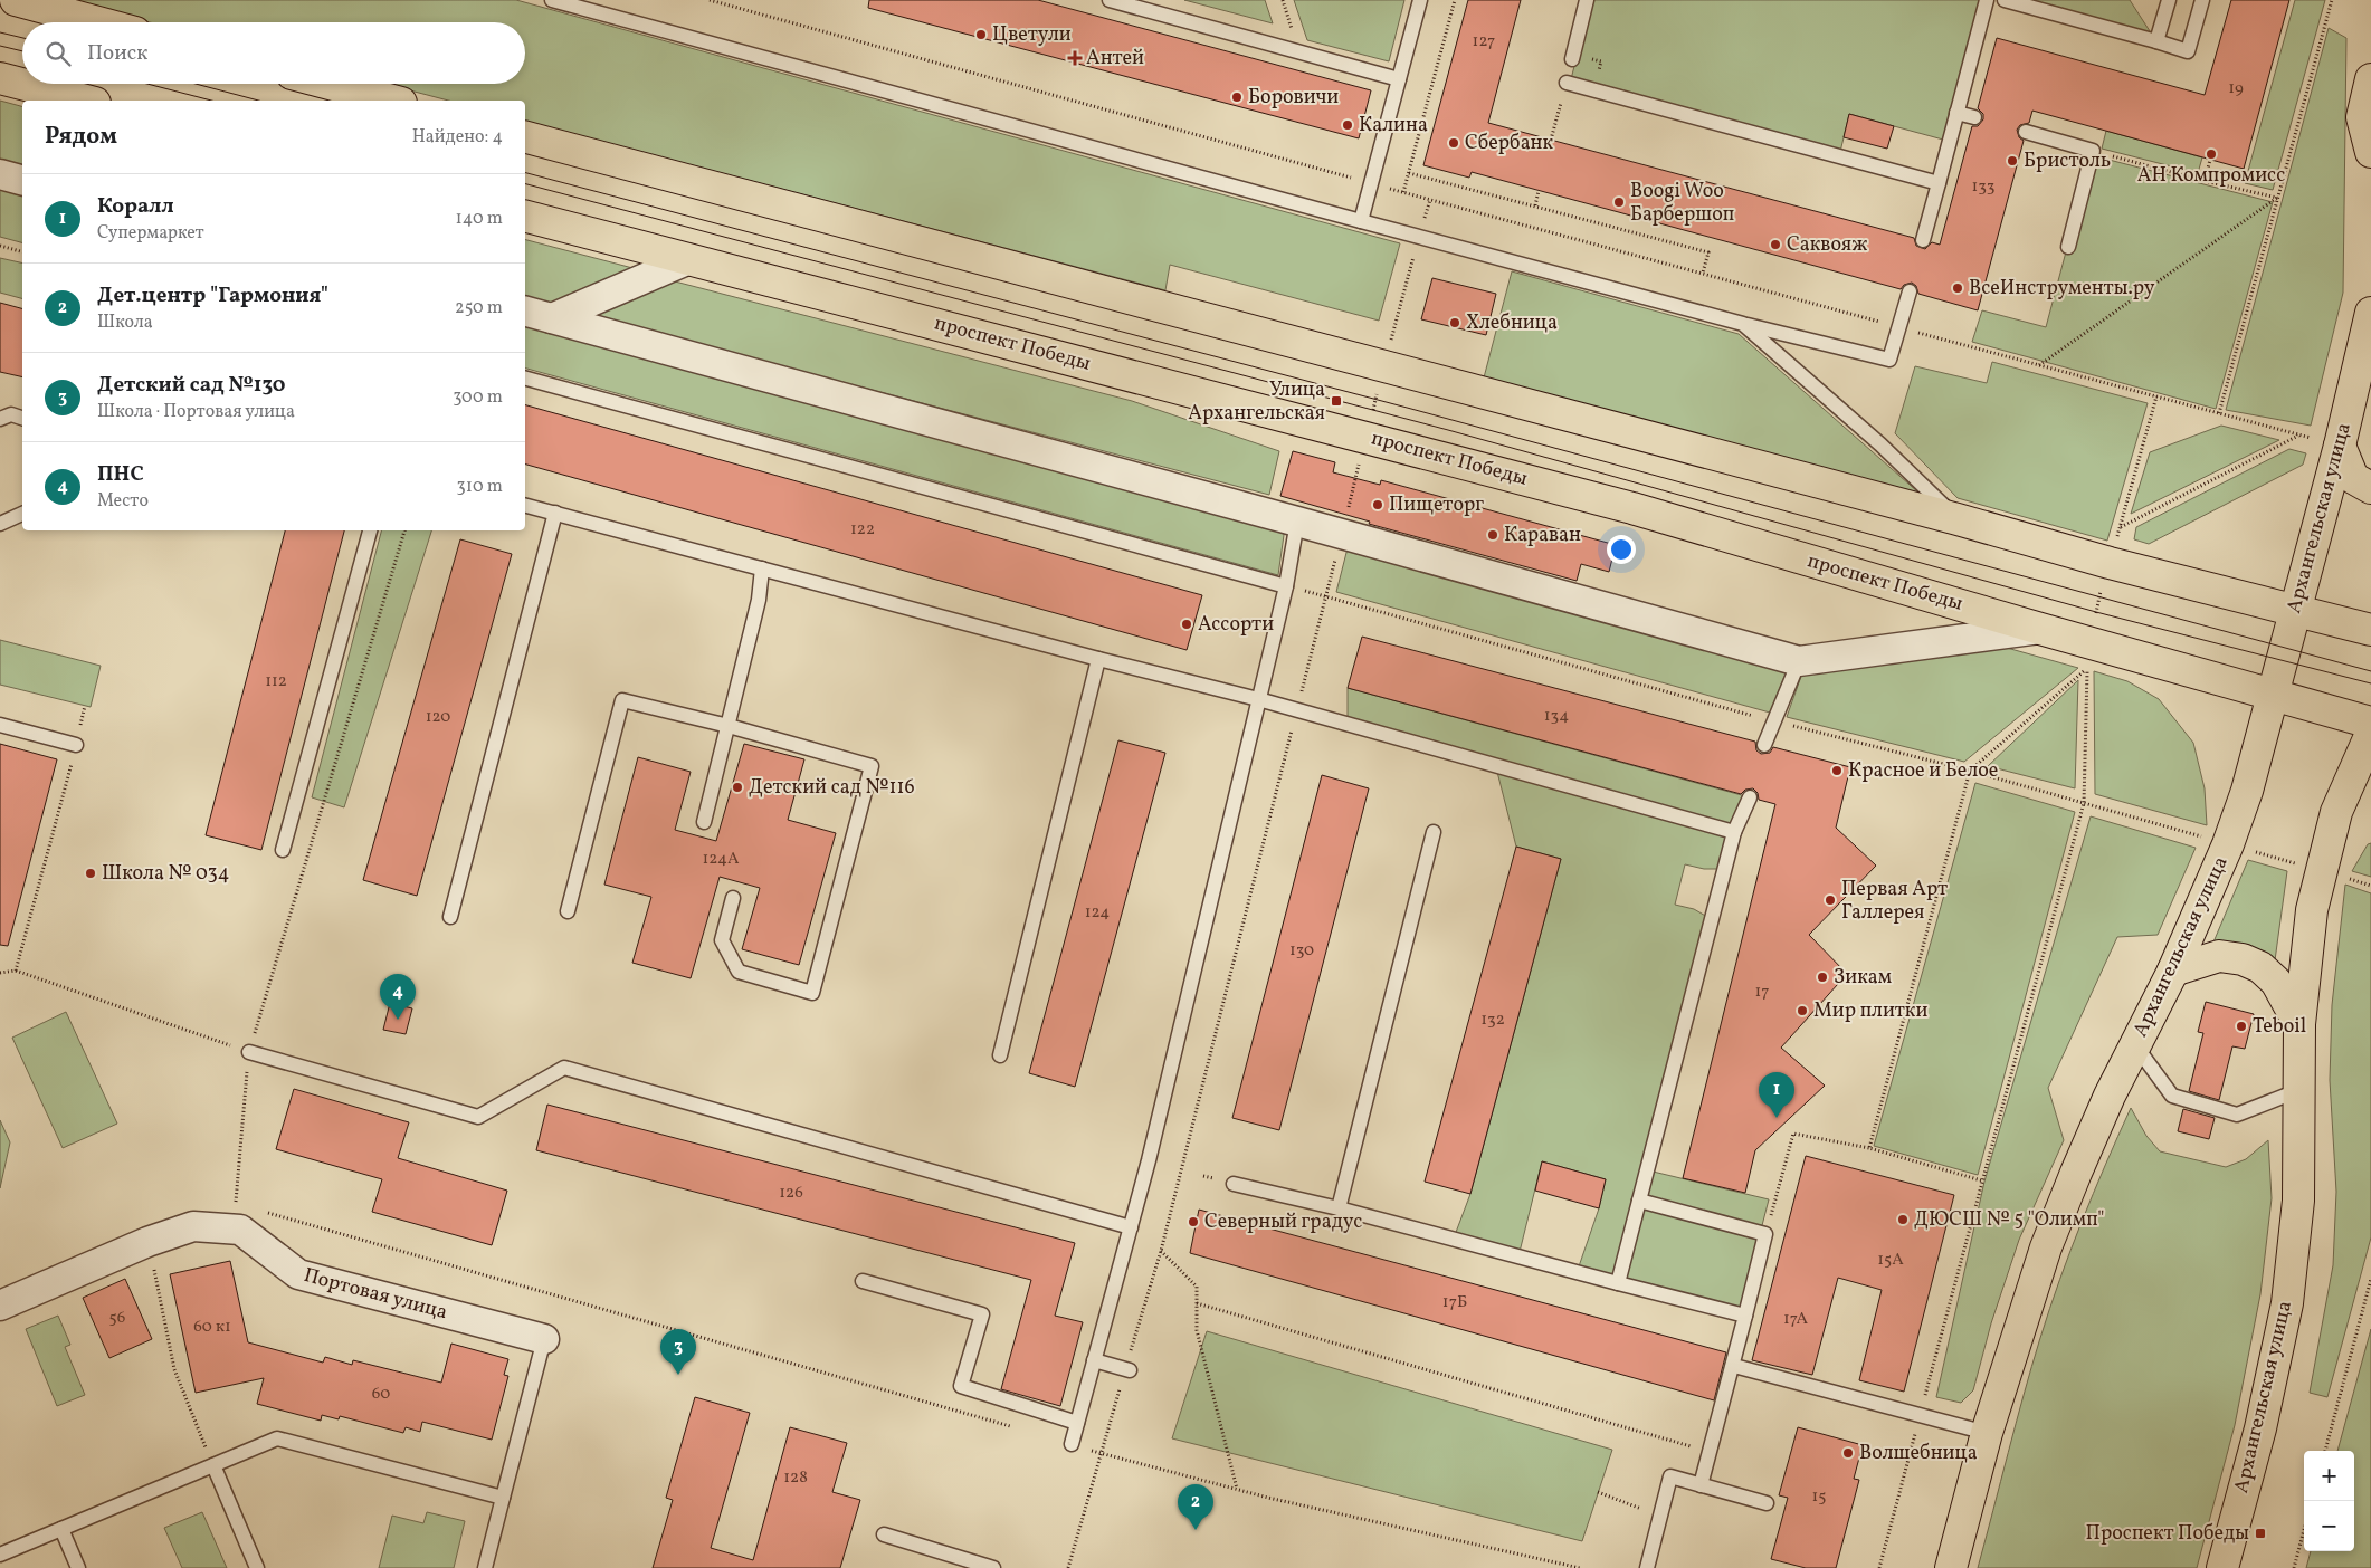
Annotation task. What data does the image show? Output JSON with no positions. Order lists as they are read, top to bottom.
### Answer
{
  "streets": {
    "main road": ["проспект Победы", "Архангельская улица"],
    "street": ["Портовая улица"]
  },
  "crossings": [
    ["проспект Победы", "Архангельская улица"]
  ],
  "places": {
    "other": [
      "Цветули",
      "Боровичи",
      "Калина",
      "Сбербанк",
      "АН Компромисс",
      "Бристоль",
      "Boogi Woo Барбершоп",
      "Саквояж",
      "ВсеИнструменты.ру",
      "Хлебница",
      "Пищеторг",
      "Караван",
      "Ассорти",
      "Красное и Белое",
      "Детский сад №116",
      "Школа № 034",
      "Первая Арт Галлерея",
      "Зикам",
      "Мир плитки",
      "Teboil",
      "ДЮСШ № 5 \"Олимп\"",
      "Северный градус",
      "Волшебница"
    ],
    "health": ["Антей"],
    "transit": ["Улица Архангельская", "Проспект Победы"]
  },
  "house_numbers": [
    "127",
    "19",
    "133",
    "122",
    "112",
    "134",
    "120",
    "124А",
    "124",
    "130",
    "17",
    "132",
    "126",
    "15А",
    "17Б",
    "56",
    "17А",
    "60 к1",
    "60",
    "128",
    "15"
  ],
  "page": {
    "search": "Поиск",
    "heading": ["Рядом", "Найдено: 4"],
    "list": [
      {
        "mark": "1",
        "name": "Коралл",
        "note": "Супермаркет",
        "value": "140 m"
      },
      {
        "mark": "2",
        "name": "Дет.центр \"Гармония\"",
        "note": "Школа",
        "value": "250 m"
      },
      {
        "mark": "3",
        "name": "Детский сад №130",
        "note": "Школа · Портовая улица",
        "value": "300 m"
      },
      {
        "mark": "4",
        "name": "ПНС",
        "note": "Место",
        "value": "310 m"
      }
    ],
    "pins": [
      "4",
      "1",
      "3",
      "2"
    ],
    "map_buttons": ["+", "−"]
  }
}
